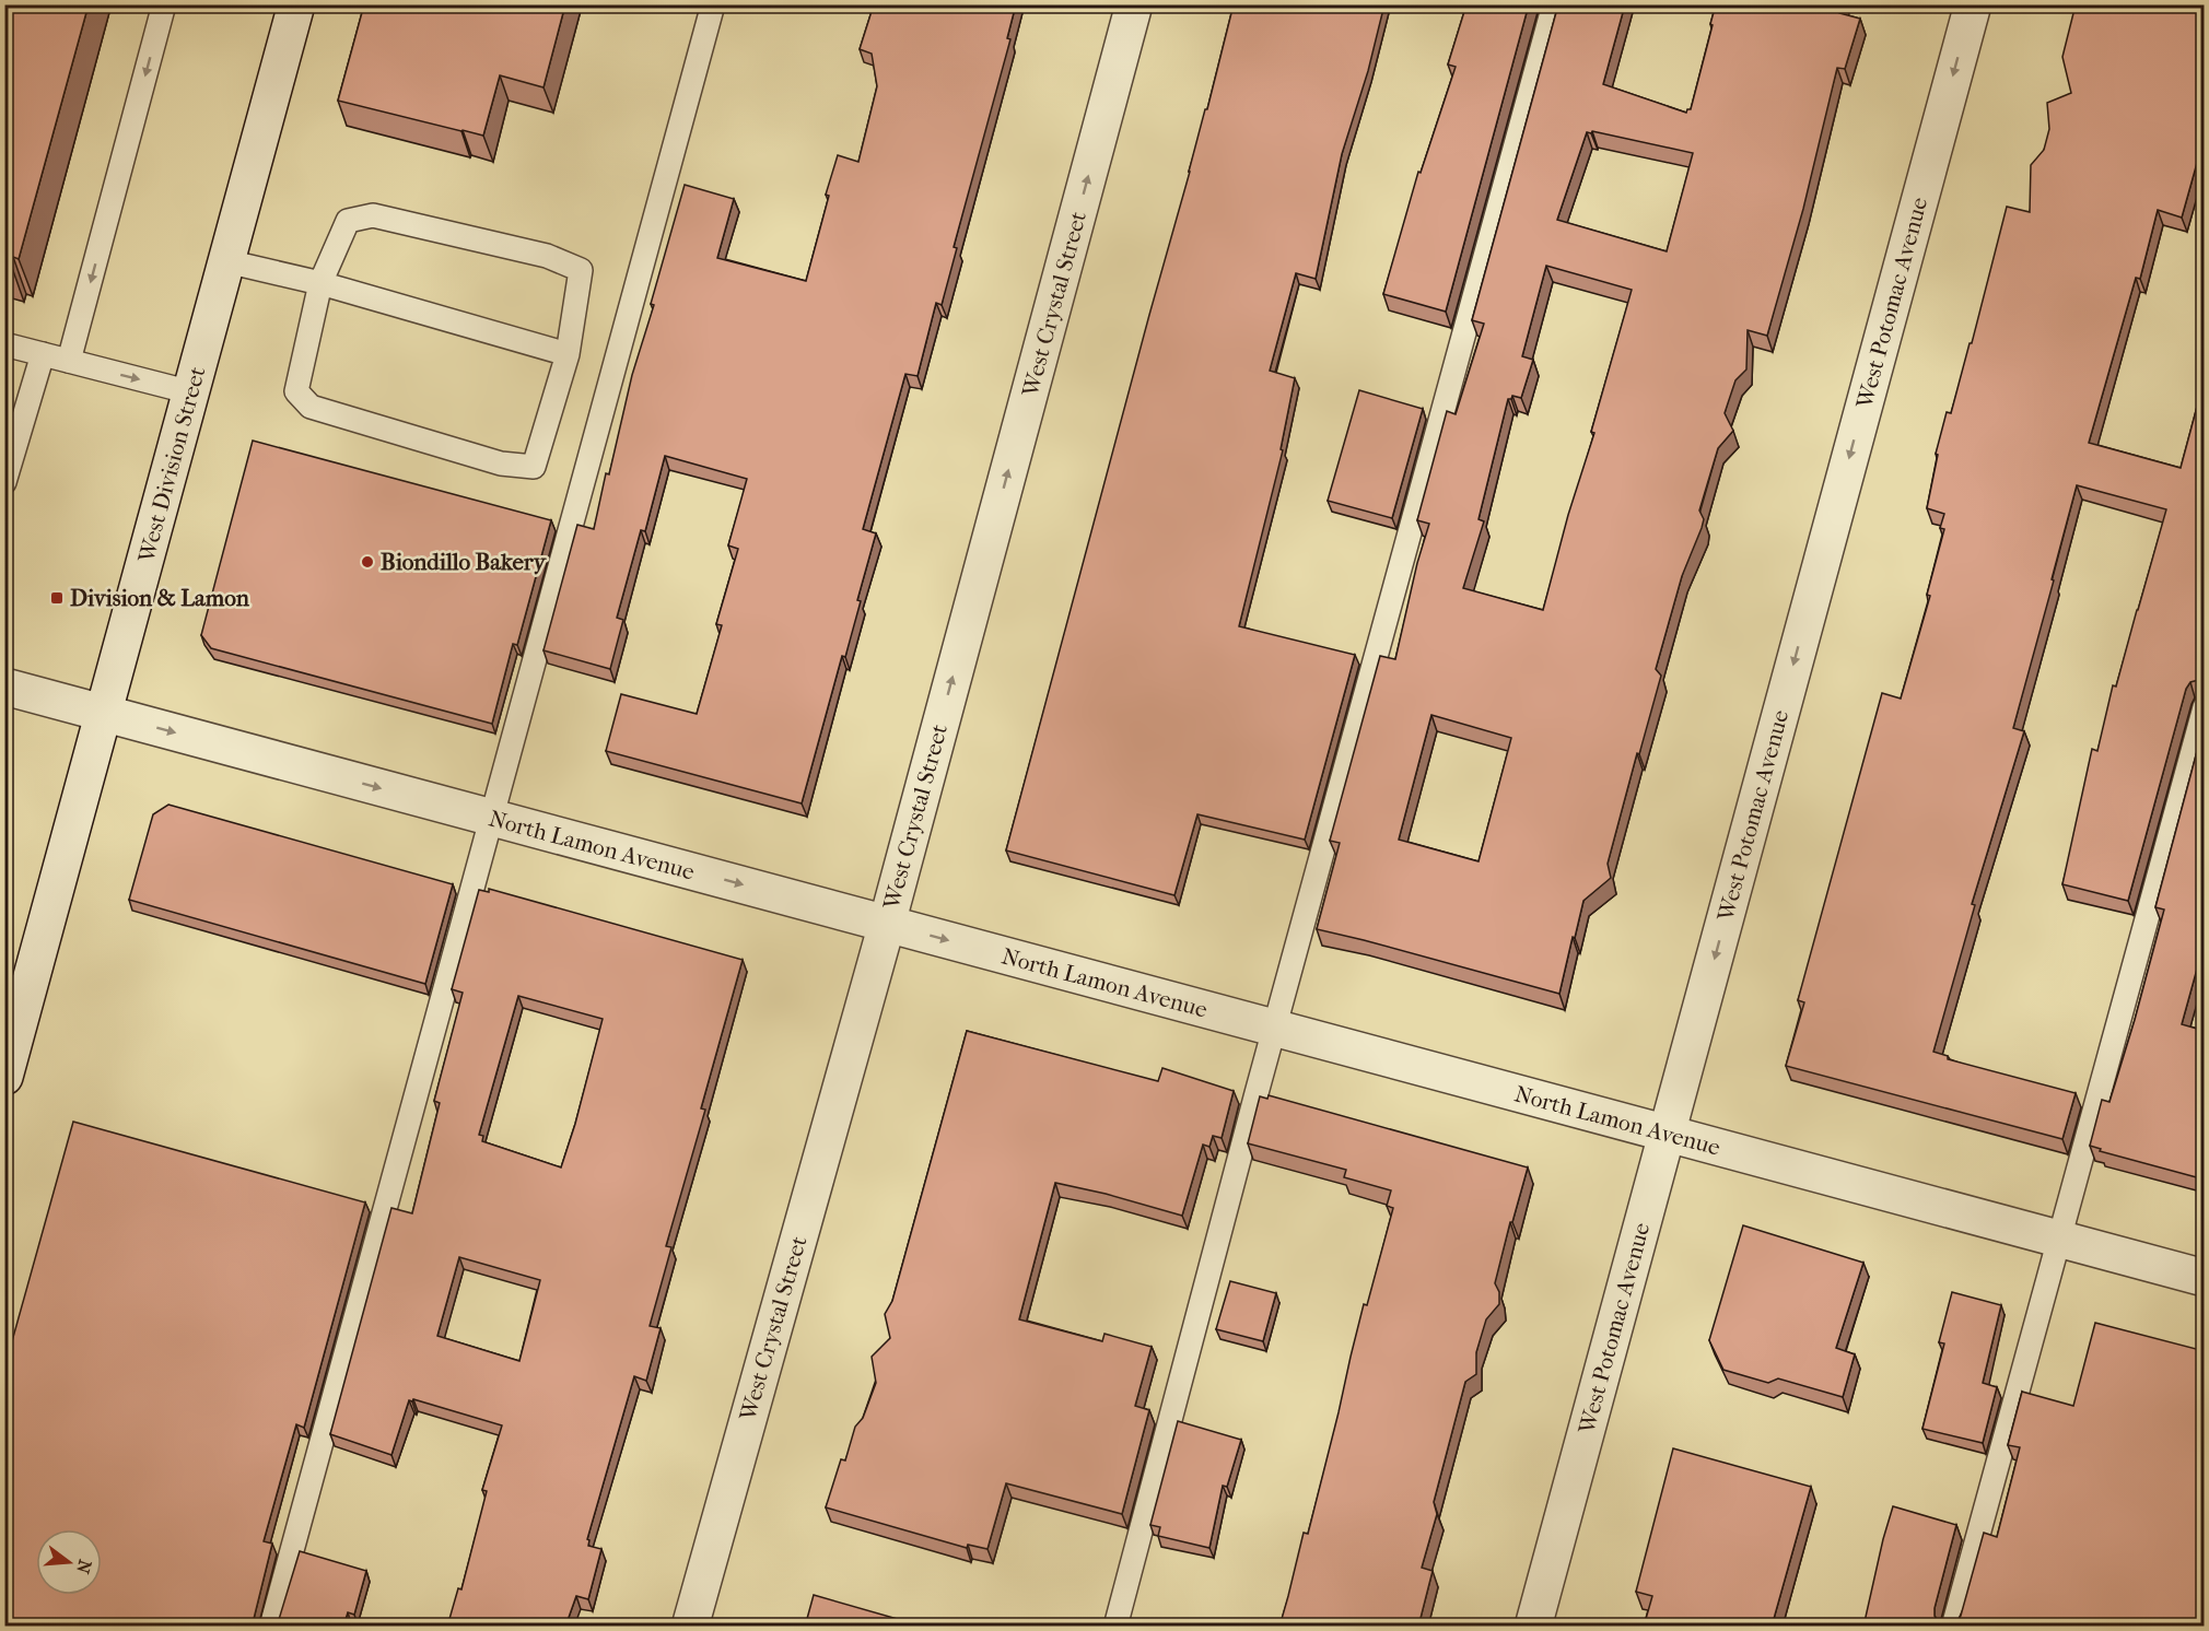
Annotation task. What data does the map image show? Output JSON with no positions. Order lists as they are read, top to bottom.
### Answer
{
  "streets": {
    "street": [
      "West Potomac Avenue",
      "West Crystal Street",
      "West Division Street",
      "North Lamon Avenue"
    ]
  },
  "crossings": [
    ["West Potomac Avenue", "North Lamon Avenue"],
    ["West Crystal Street", "North Lamon Avenue"],
    ["West Division Street", "North Lamon Avenue"]
  ],
  "one_way": ["West Potomac Avenue", "West Crystal Street", "North Lamon Avenue"],
  "places": {
    "other": ["Biondillo Bakery"],
    "transit": ["Division & Lamon"]
  },
  "north": "right"
}
